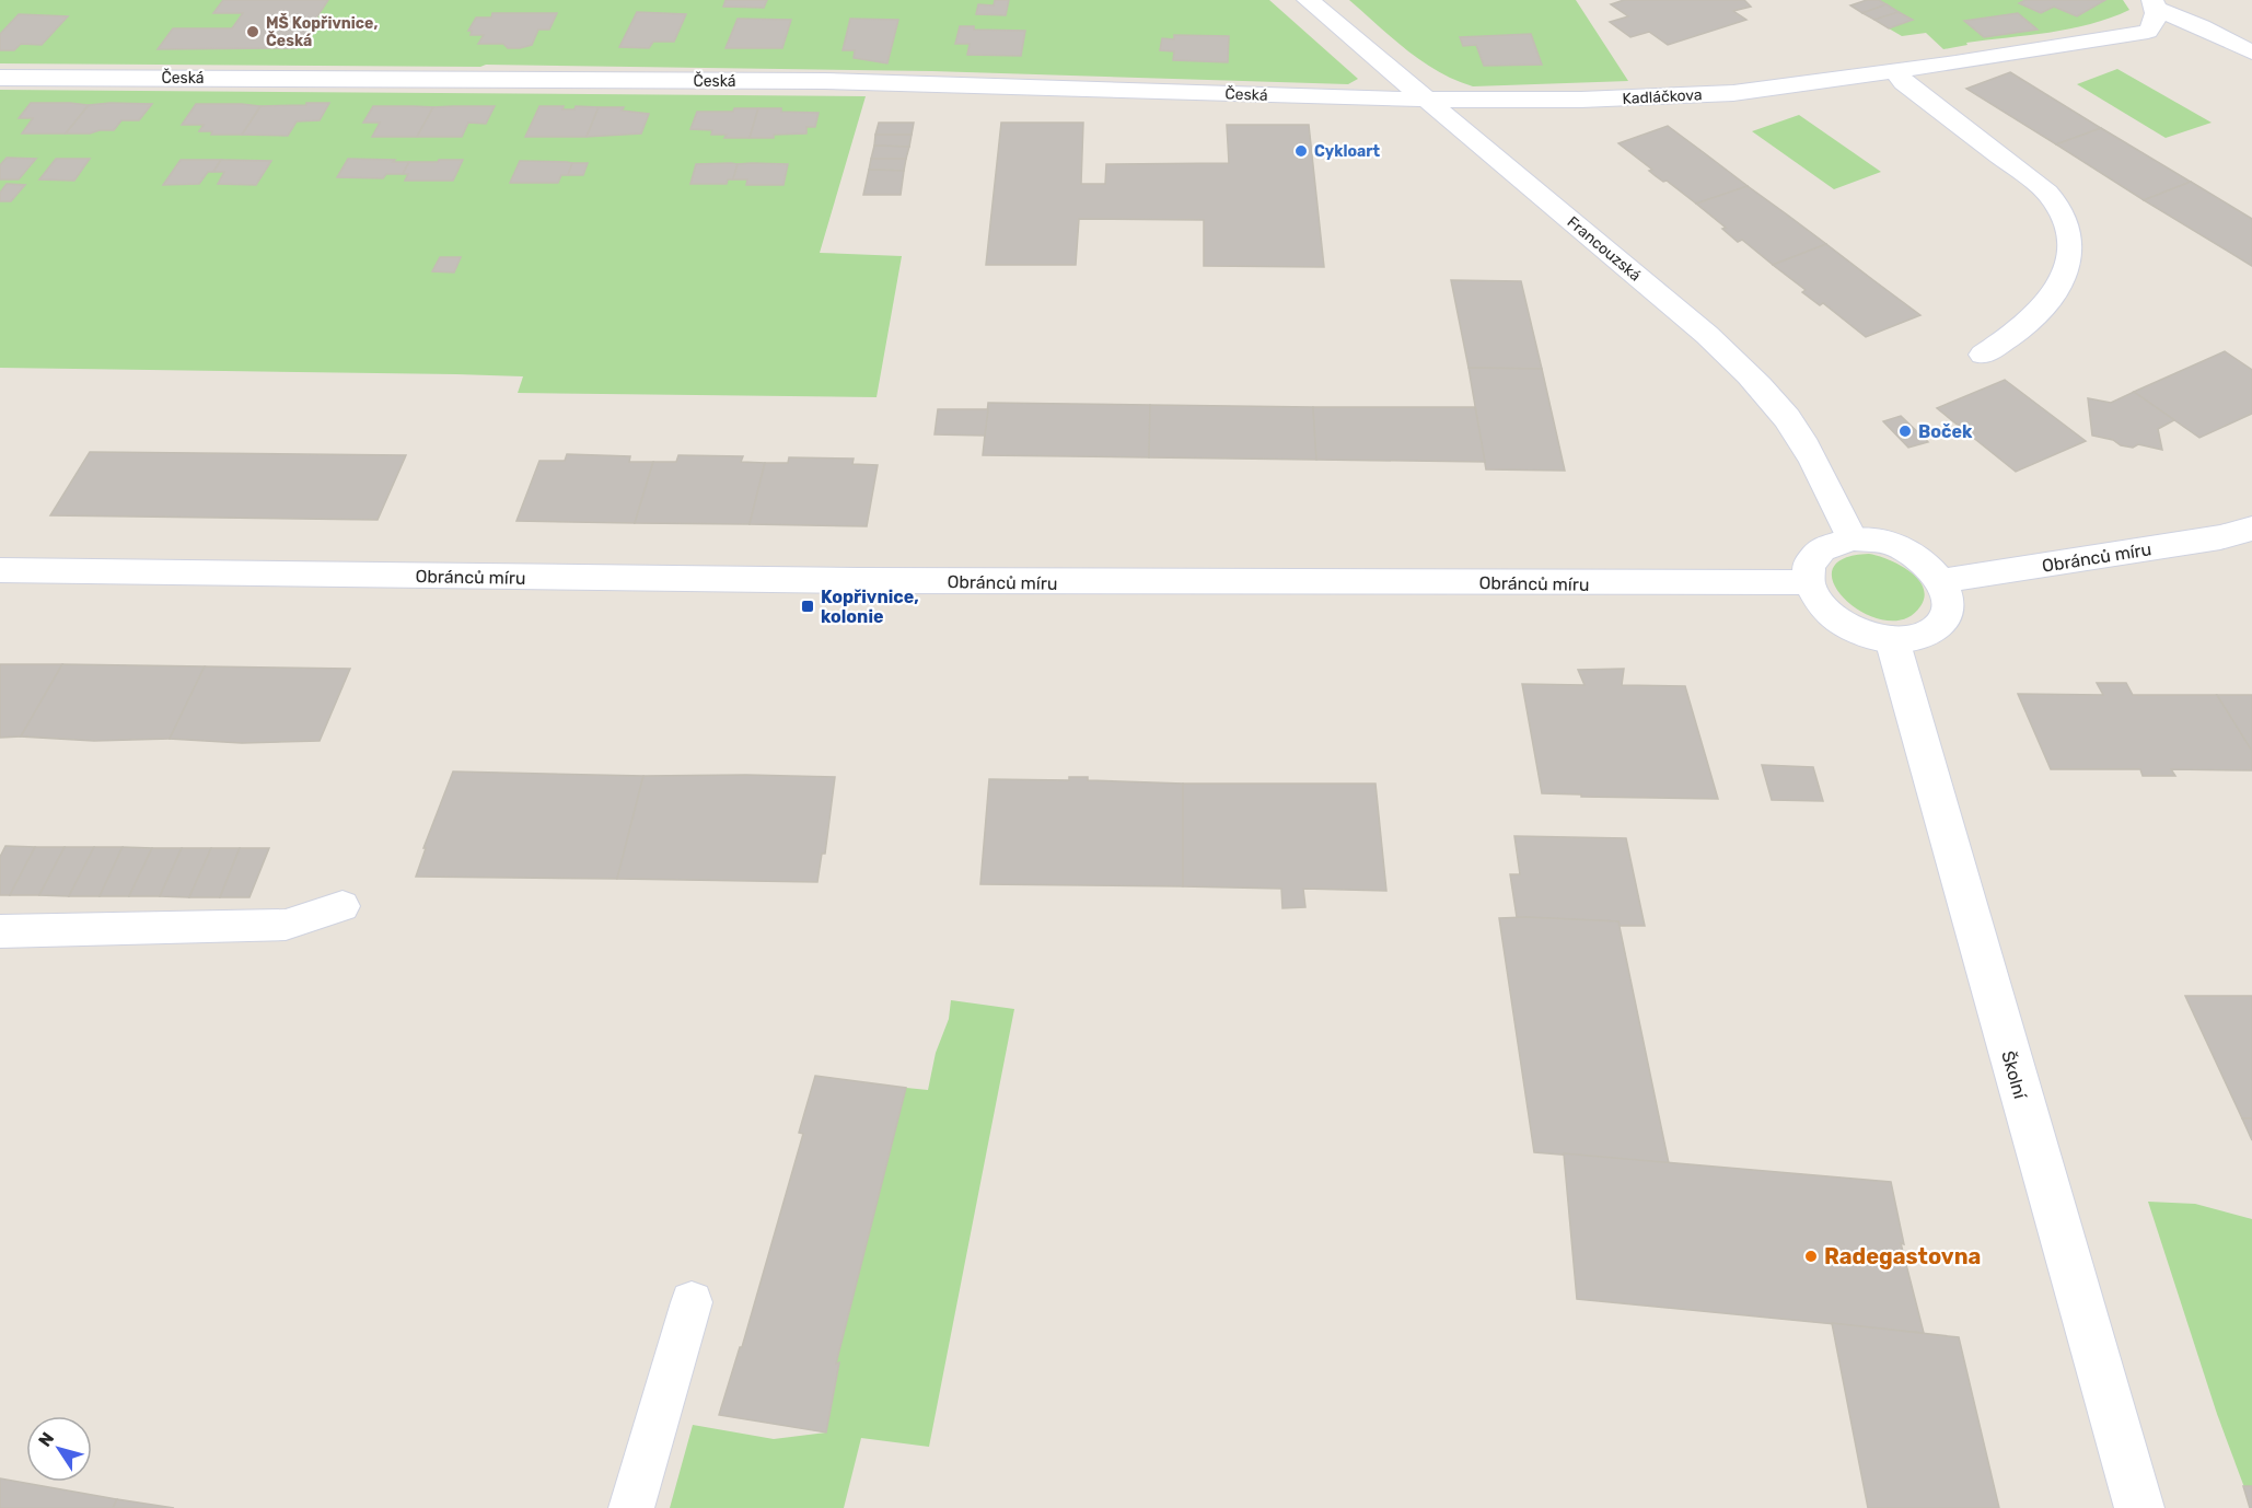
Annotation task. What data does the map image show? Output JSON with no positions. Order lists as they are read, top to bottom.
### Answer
{
  "streets": {
    "street": [
      "Česká",
      "Kadláčkova",
      "Francouzská",
      "Obránců míru",
      "Školní"
    ]
  },
  "crossings": [
    ["Česká", "Kadláčkova"],
    ["Česká", "Francouzská"],
    ["Kadláčkova", "Francouzská"],
    ["Francouzská", "Obránců míru"],
    ["Francouzská", "Školní"],
    ["Obránců míru", "Školní"]
  ],
  "places": {
    "other": [
      "MŠ Kopřivnice, Česká",
      "Cykloart",
      "Boček",
      "Radegastovna"
    ],
    "transit": ["Kopřivnice, kolonie"]
  },
  "north": "top left"
}
